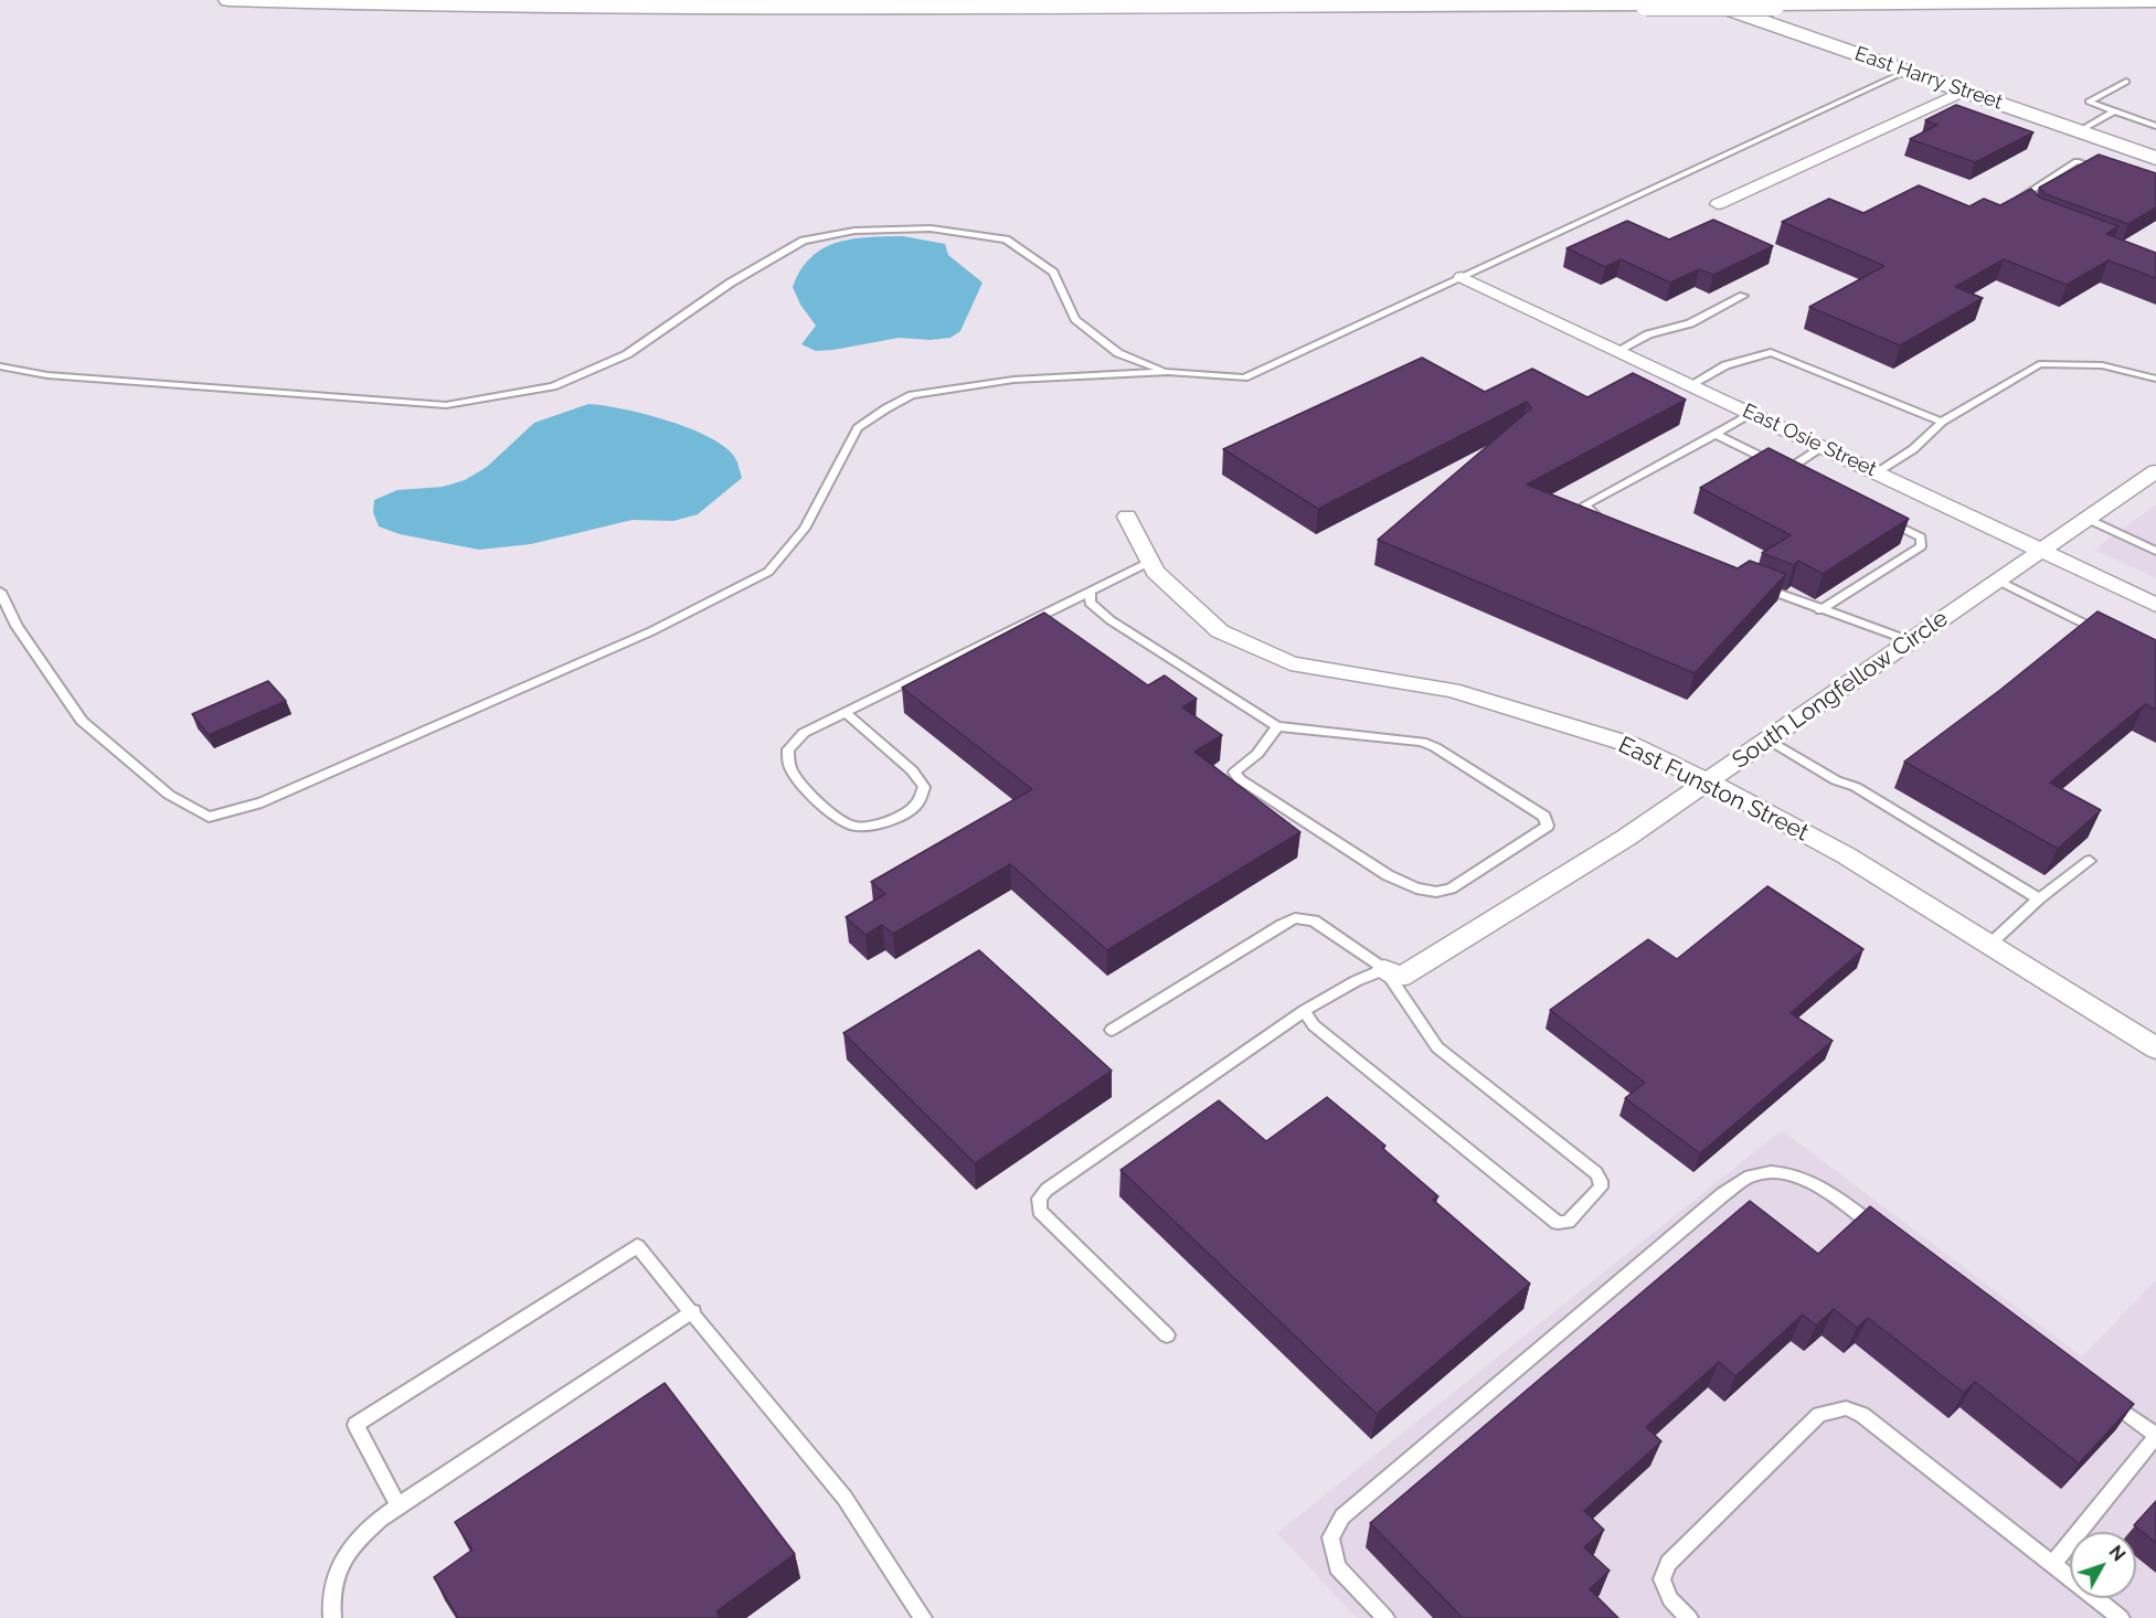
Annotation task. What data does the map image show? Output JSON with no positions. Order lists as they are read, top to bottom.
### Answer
{
  "streets": {
    "main road": ["East Harry Street"],
    "street": ["East Osie Street", "South Longfellow Circle", "East Funston Street"]
  },
  "crossings": [
    ["East Osie Street", "South Longfellow Circle"],
    ["South Longfellow Circle", "East Funston Street"]
  ],
  "north": "top right"
}
